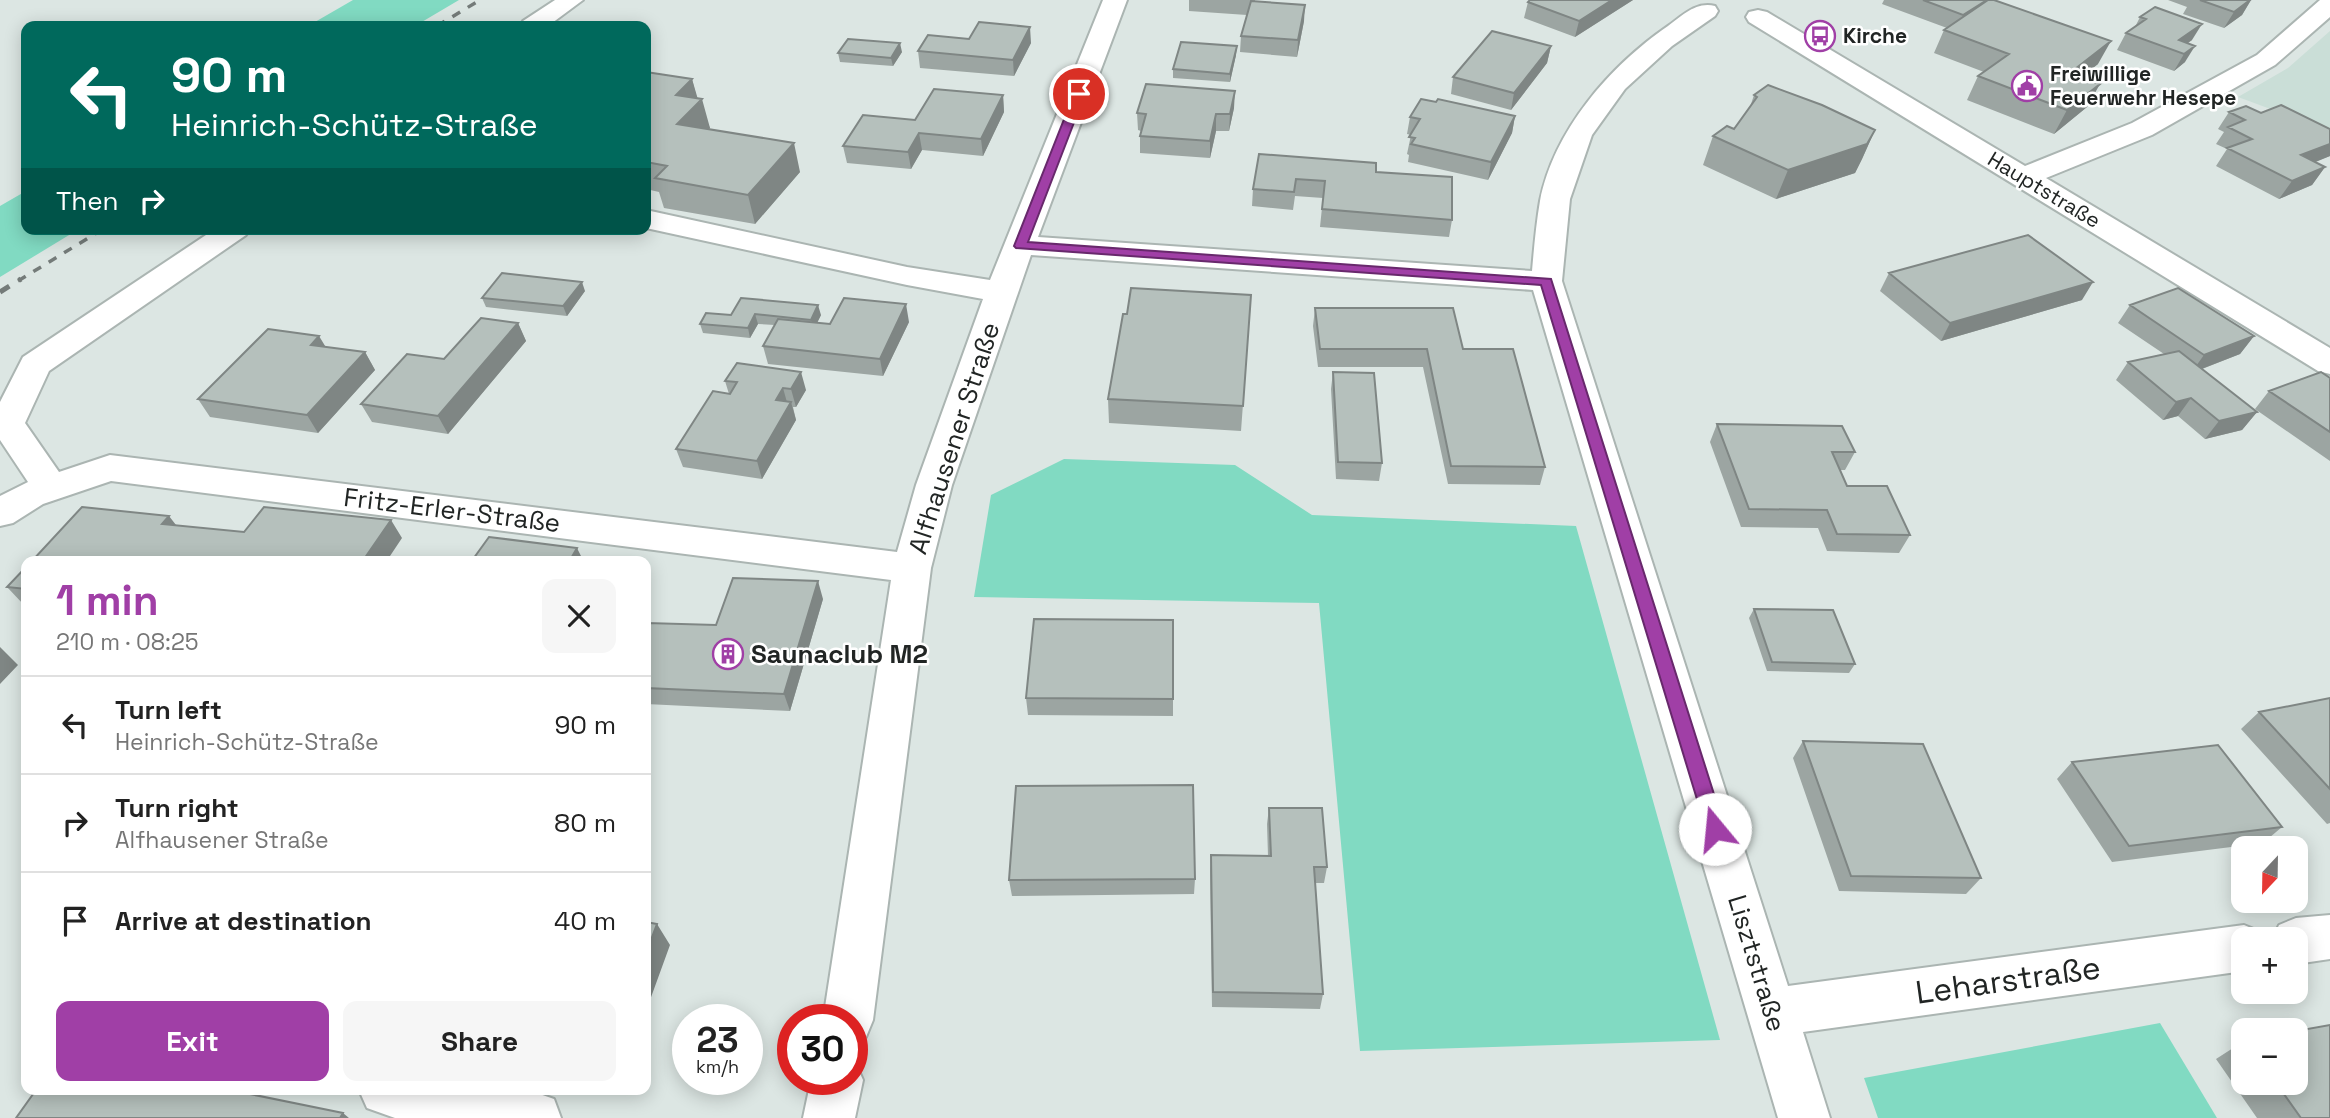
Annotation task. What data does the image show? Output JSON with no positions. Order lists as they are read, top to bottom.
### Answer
{
  "streets": {
    "street": [
      "Hauptstraße",
      "Alfhausener Straße",
      "Fritz-Erler-Straße",
      "Lisztstraße",
      "Leharstraße"
    ]
  },
  "crossings": [
    ["Hauptstraße", "Lisztstraße"],
    ["Alfhausener Straße", "Fritz-Erler-Straße"],
    ["Lisztstraße", "Leharstraße"]
  ],
  "places": {
    "bus stop": ["Kirche"],
    "public building": ["Freiwillige Feuerwehr Hesepe"],
    "building": ["Saunaclub M2"]
  },
  "north": "bottom",
  "page": {
    "turn": ["90 m", "Heinrich-Schütz-Straße"],
    "then": "Then",
    "heading": ["1 min", "210 m · 08:25"],
    "list": [
      {
        "name": "Turn left",
        "note": "Heinrich-Schütz-Straße",
        "value": "90 m"
      },
      {
        "name": "Turn right",
        "note": "Alfhausener Straße",
        "value": "80 m"
      },
      {
        "name": "Arrive at destination",
        "value": "40 m"
      }
    ],
    "map_buttons": ["+", "−"],
    "buttons": ["Exit", "Share"],
    "speed": "23 km/h",
    "limit": "30"
  }
}
